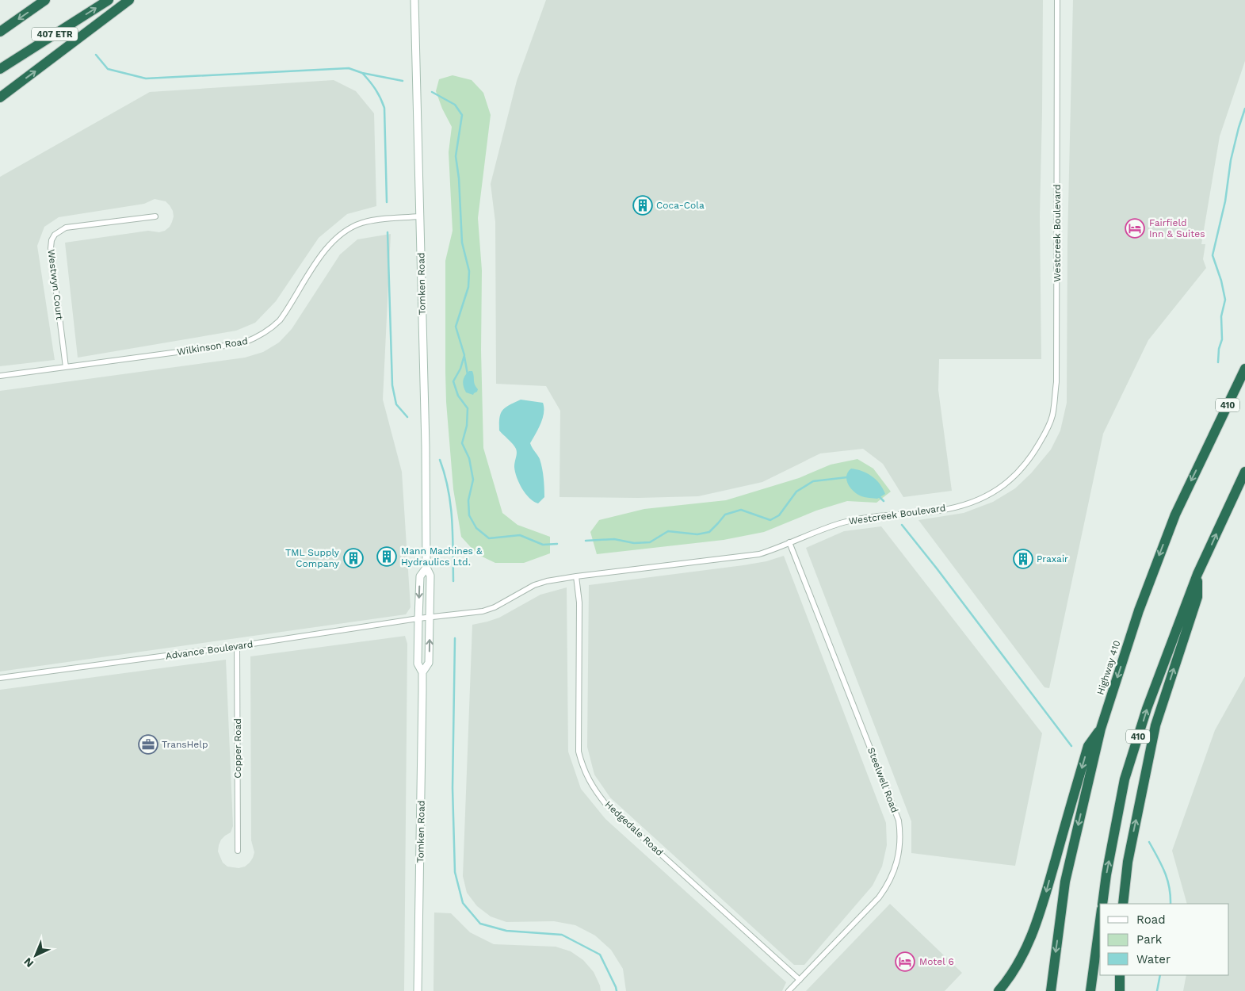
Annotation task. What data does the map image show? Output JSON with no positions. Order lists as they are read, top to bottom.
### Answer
{
  "streets": {
    "highway": ["407 ETR", "410", "Highway 410"],
    "main road": ["Tomken Road"],
    "street": [
      "Westcreek Boulevard",
      "Westwyn Court",
      "Wilkinson Road",
      "Advance Boulevard",
      "Copper Road",
      "Steelwell Road",
      "Hedgedale Road"
    ]
  },
  "crossings": [
    ["Westcreek Boulevard", "Tomken Road"],
    ["Westcreek Boulevard", "Advance Boulevard"],
    ["Westcreek Boulevard", "Steelwell Road"],
    ["Westcreek Boulevard", "Hedgedale Road"],
    ["Tomken Road", "Wilkinson Road"],
    ["Tomken Road", "Advance Boulevard"],
    ["Westwyn Court", "Wilkinson Road"],
    ["Advance Boulevard", "Copper Road"],
    ["Steelwell Road", "Hedgedale Road"]
  ],
  "places": {
    "building": [
      "Coca-Cola",
      "Mann Machines & Hydraulics Ltd.",
      "TML Supply Company",
      "Praxair"
    ],
    "hotel": ["Fairfield Inn & Suites", "Motel 6"],
    "office": ["TransHelp"]
  },
  "legend": ["Road", "Park", "Water"],
  "north": "bottom left"
}
